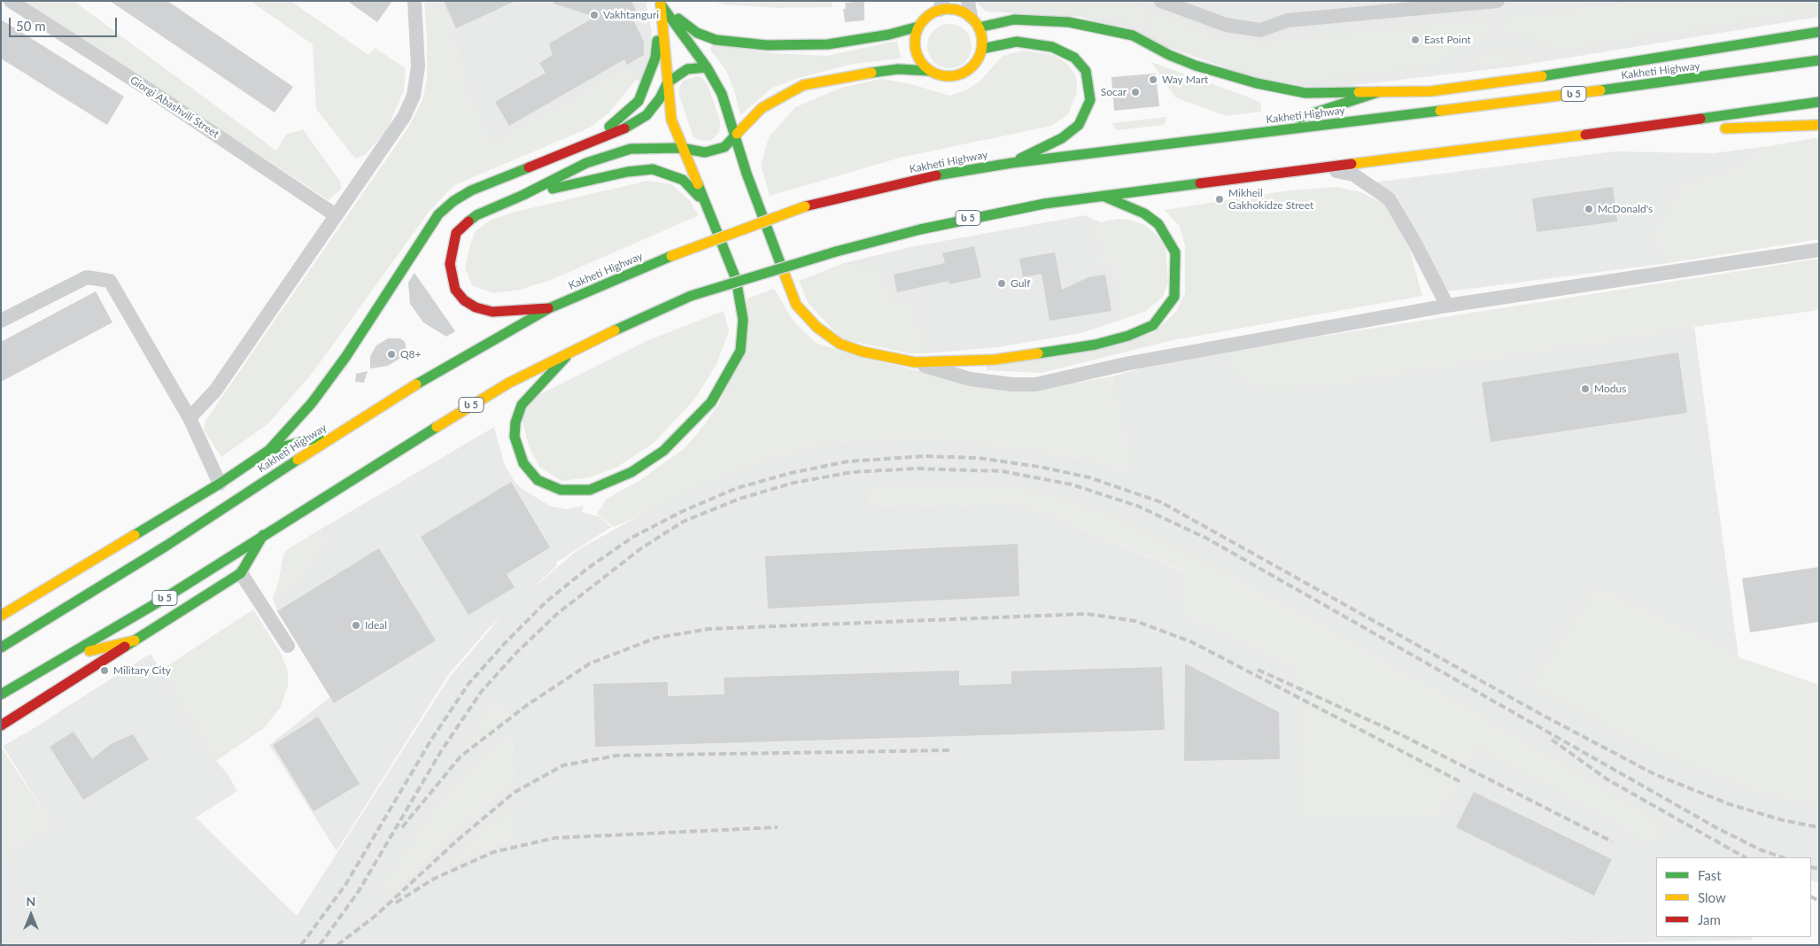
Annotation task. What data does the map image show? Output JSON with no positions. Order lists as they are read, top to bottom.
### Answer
{
  "streets": {
    "main road": ["Kakheti Highway", "ს 5"],
    "street": ["Giorgi Abashvili Street"]
  },
  "places": [
    "Vakhtanguri",
    "East Point",
    "Way Mart",
    "Socar",
    "Mikheil Gakhokidze Street",
    "McDonald's",
    "Gulf",
    "Q8+",
    "Modus",
    "Ideal",
    "Military City"
  ],
  "legend": ["Fast", "Slow", "Jam"],
  "scale_bar": "50 m",
  "north": "top"
}
